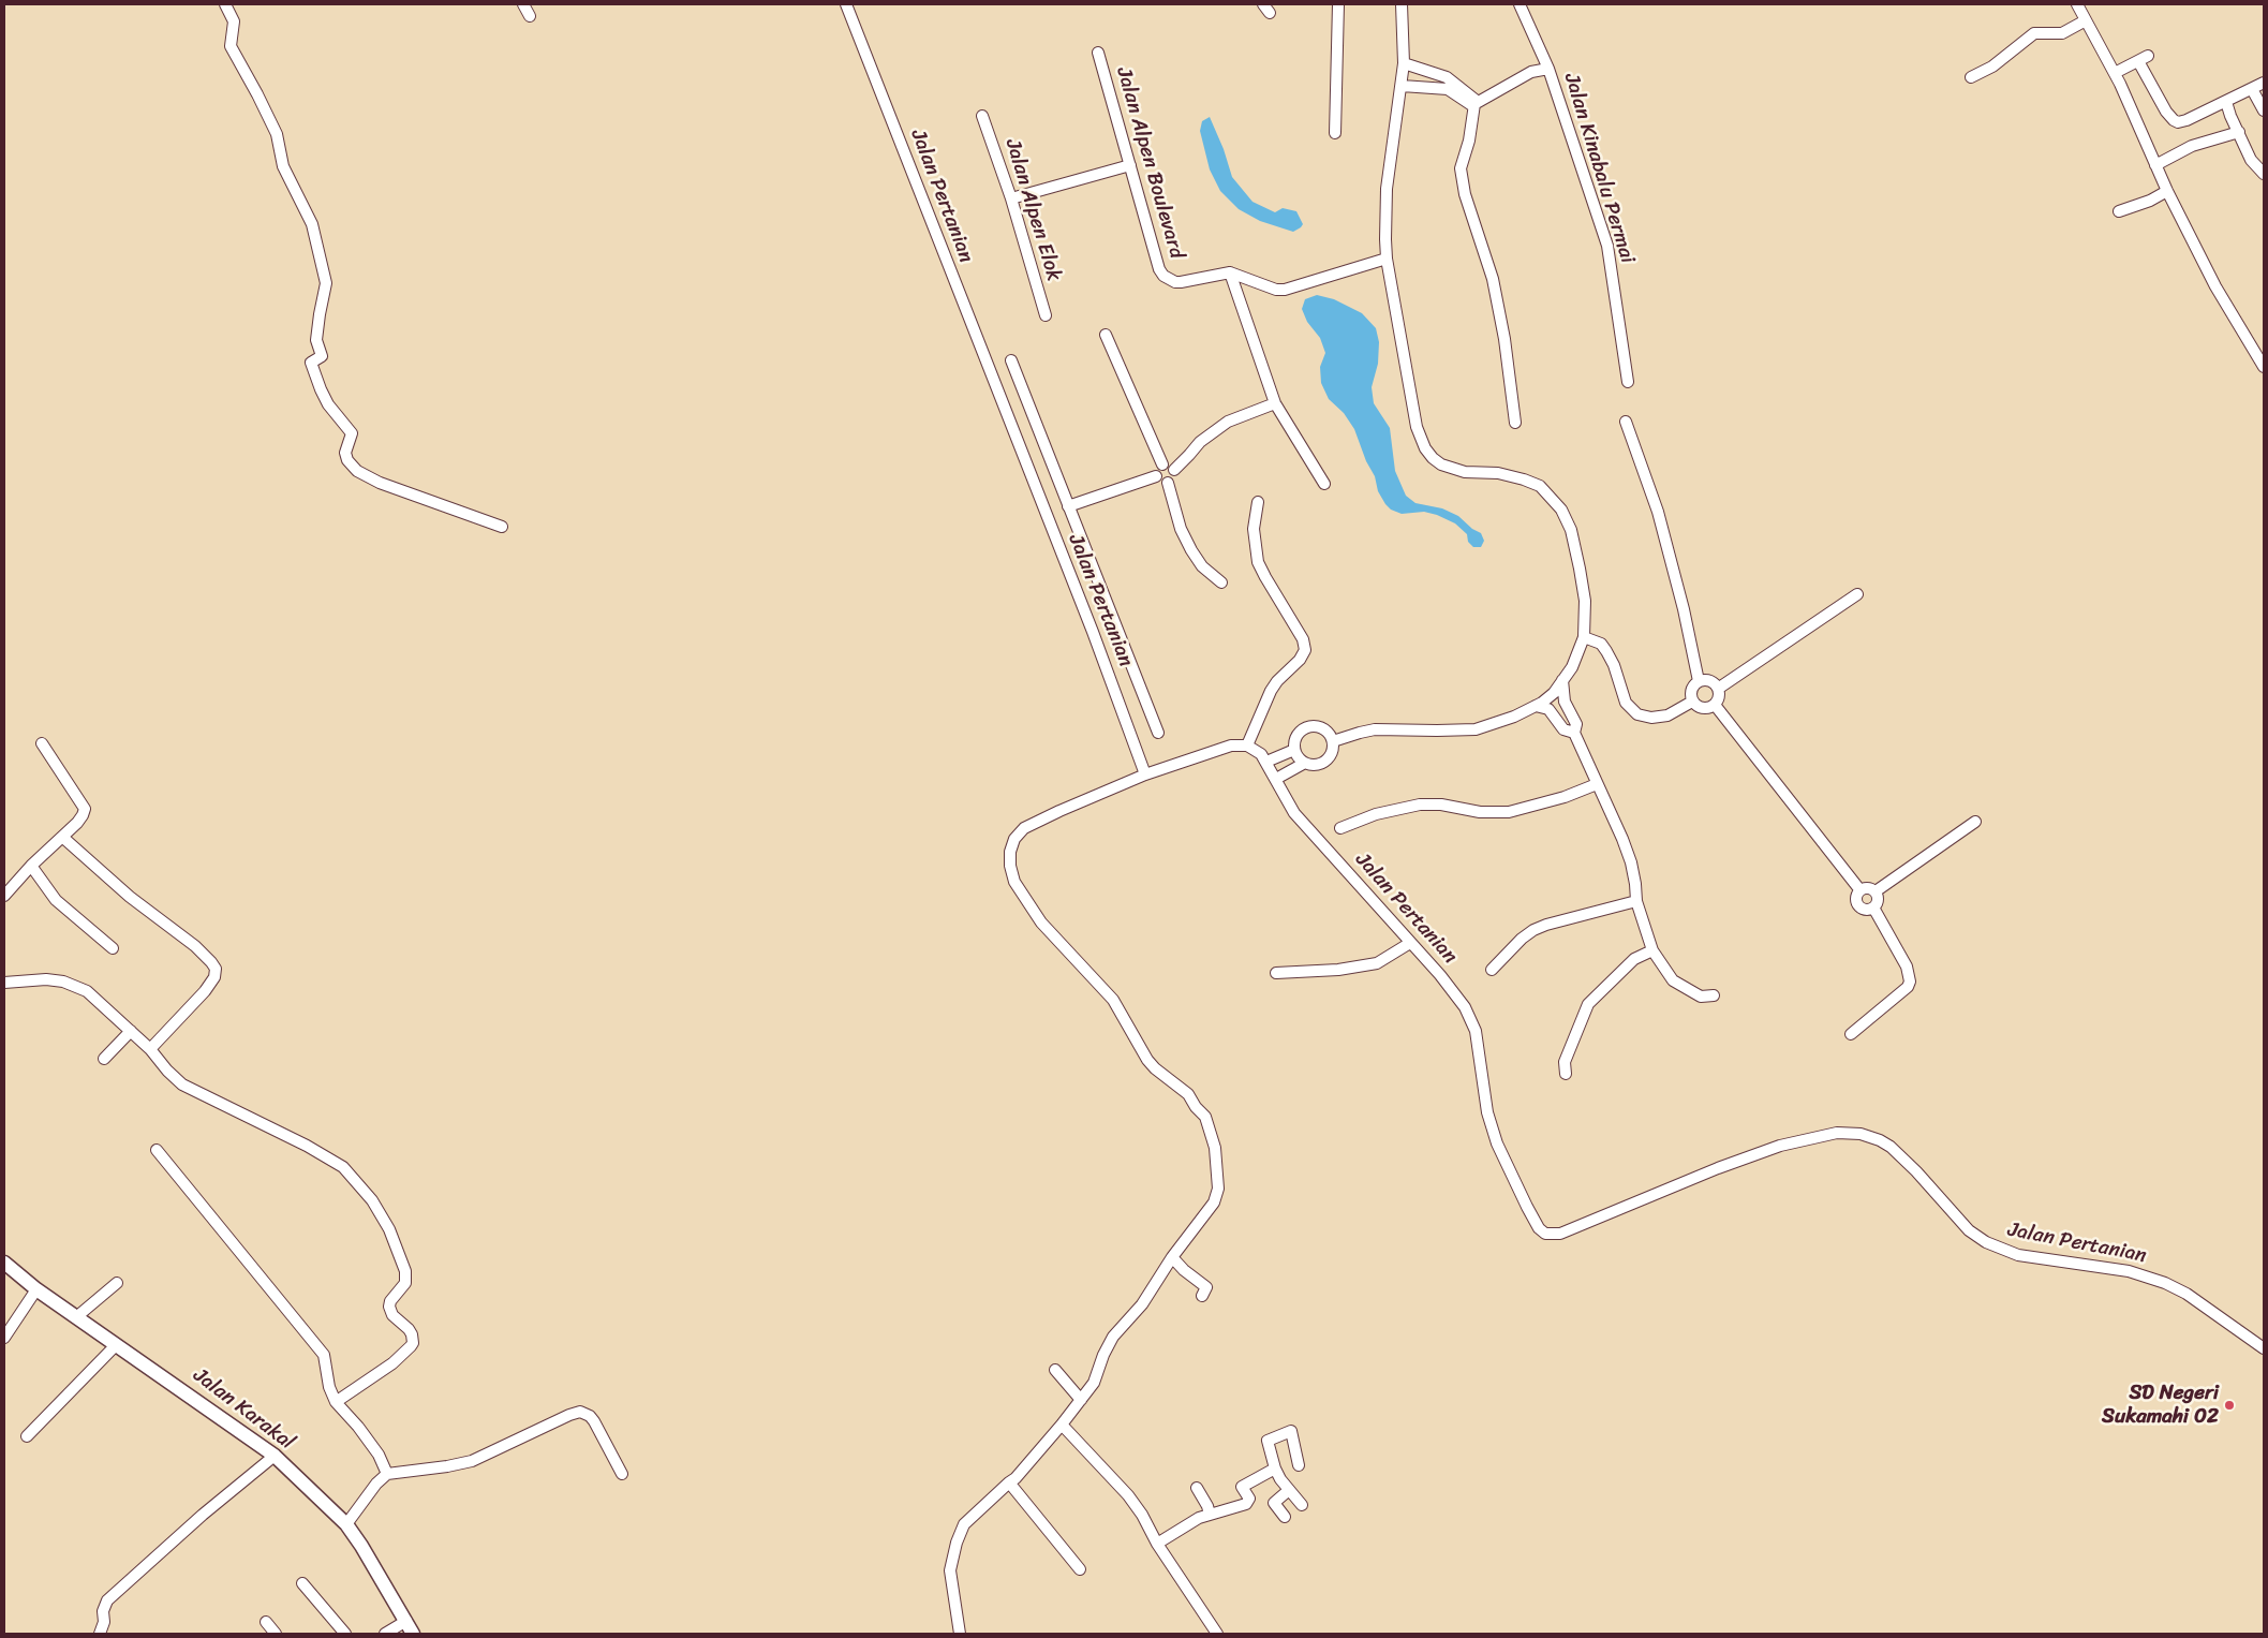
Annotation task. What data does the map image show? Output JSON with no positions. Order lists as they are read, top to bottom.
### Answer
{
  "streets": {
    "main road": ["Jalan Karakal"],
    "street": [
      "Jalan Alpen Boulevard",
      "Jalan Kinabalu Permai",
      "Jalan Pertanian",
      "Jalan Alpen Elok"
    ]
  },
  "places": ["SD Negeri Sukamahi 02"]
}
